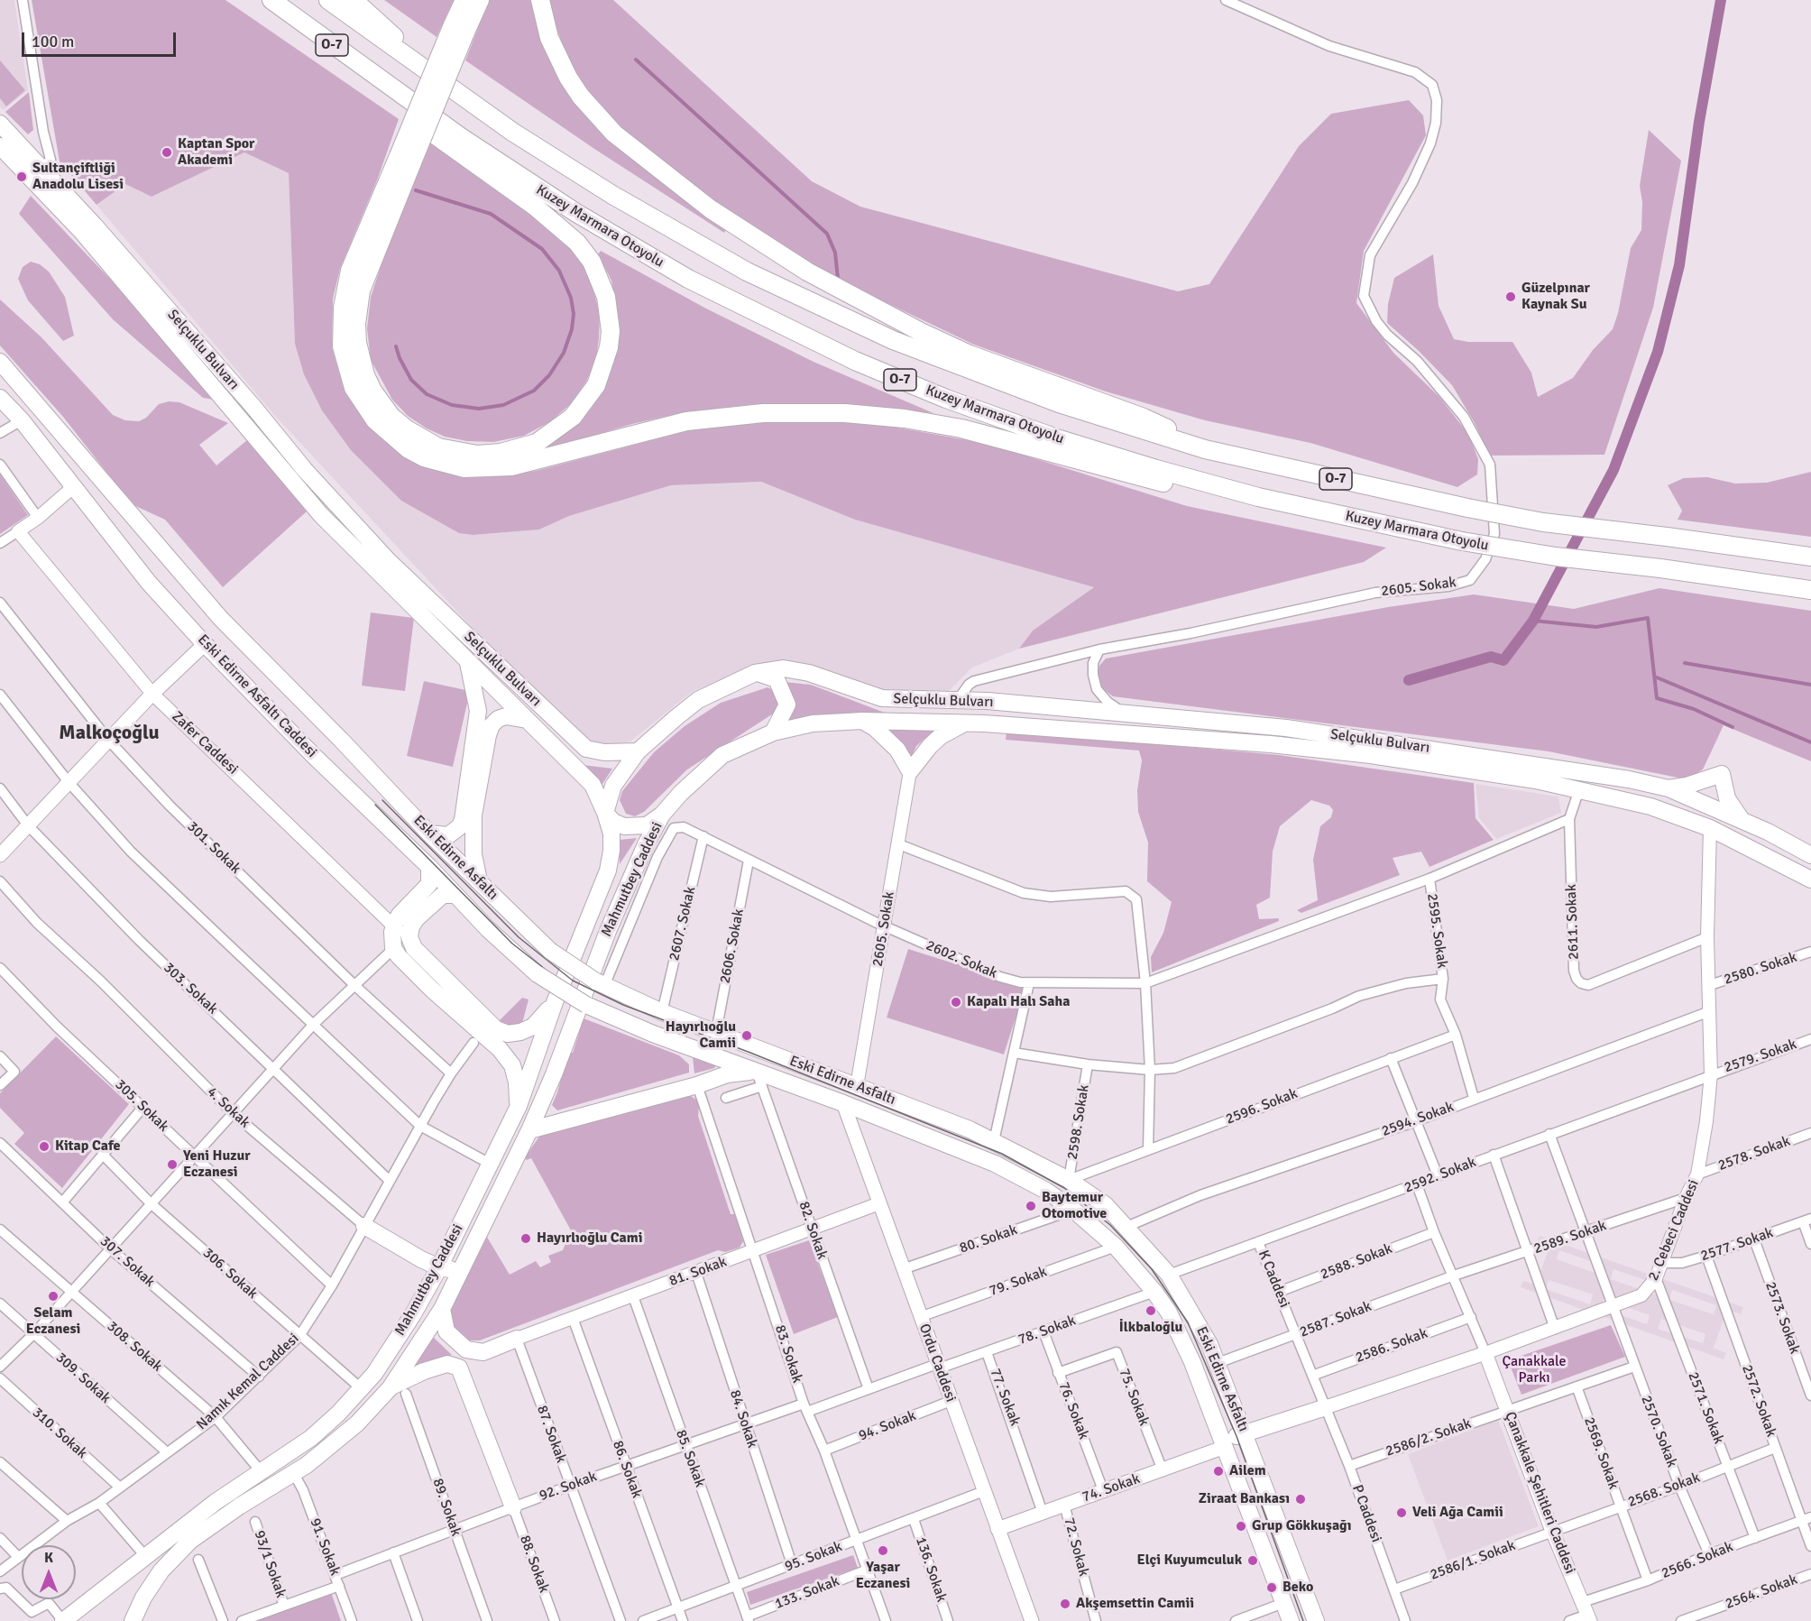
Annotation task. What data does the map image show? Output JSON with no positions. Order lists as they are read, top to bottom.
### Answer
{
  "streets": {
    "highway": ["O-7", "Kuzey Marmara Otoyolu"],
    "main road": [
      "Selçuklu Bulvarı",
      "Eski Edirne Asfaltı Caddesi",
      "Eski Edirne Asfaltı",
      "Mahmutbey Caddesi",
      "2. Cebeci Caddesi",
      "Ordu Caddesi",
      "74. Sokak",
      "Çanakkale Şehitleri Caddesi"
    ],
    "street": [
      "2605. Sokak",
      "Zafer Caddesi",
      "301. Sokak",
      "2611. Sokak",
      "2607. Sokak",
      "2595. Sokak",
      "2606. Sokak",
      "2602. Sokak",
      "2580. Sokak",
      "303. Sokak",
      "2579. Sokak",
      "305. Sokak",
      "2596. Sokak",
      "4. Sokak",
      "2594. Sokak",
      "2598. Sokak",
      "2578. Sokak",
      "2592. Sokak",
      "82. Sokak",
      "2589. Sokak",
      "80. Sokak",
      "2577. Sokak",
      "307. Sokak",
      "2588. Sokak",
      "81. Sokak",
      "306. Sokak",
      "K Caddesi",
      "79. Sokak",
      "2573. Sokak",
      "2587. Sokak",
      "78. Sokak",
      "2586. Sokak",
      "308. Sokak",
      "83. Sokak",
      "309. Sokak",
      "Namık Kemal Caddesi",
      "77. Sokak",
      "75. Sokak",
      "2572. Sokak",
      "2571. Sokak",
      "76. Sokak",
      "84. Sokak",
      "94. Sokak",
      "2570. Sokak",
      "310. Sokak",
      "87. Sokak",
      "2586/2. Sokak",
      "2569. Sokak",
      "85. Sokak",
      "86. Sokak",
      "92. Sokak",
      "2568. Sokak",
      "89. Sokak",
      "P Caddesi",
      "91. Sokak",
      "72. Sokak",
      "95. Sokak",
      "2586/1. Sokak",
      "2566. Sokak",
      "93/1 Sokak",
      "88. Sokak",
      "136. Sokak",
      "2564. Sokak",
      "133. Sokak"
    ]
  },
  "crossings": [
    ["Selçuklu Bulvarı", "Mahmutbey Caddesi"],
    ["Selçuklu Bulvarı", "2611. Sokak"],
    ["Selçuklu Bulvarı", "2. Cebeci Caddesi"],
    ["2605. Sokak", "Eski Edirne Asfaltı"],
    ["2605. Sokak", "2602. Sokak"],
    ["Eski Edirne Asfaltı Caddesi", "Eski Edirne Asfaltı"],
    ["301. Sokak", "Namık Kemal Caddesi"],
    ["Eski Edirne Asfaltı", "2607. Sokak"],
    ["Eski Edirne Asfaltı", "2606. Sokak"],
    ["Eski Edirne Asfaltı", "2602. Sokak"],
    ["Eski Edirne Asfaltı", "2596. Sokak"],
    ["Eski Edirne Asfaltı", "2594. Sokak"],
    ["Eski Edirne Asfaltı", "2598. Sokak"],
    ["Eski Edirne Asfaltı", "2592. Sokak"],
    ["Eski Edirne Asfaltı", "82. Sokak"],
    ["Eski Edirne Asfaltı", "80. Sokak"],
    ["Eski Edirne Asfaltı", "79. Sokak"],
    ["Eski Edirne Asfaltı", "2587. Sokak"],
    ["Eski Edirne Asfaltı", "78. Sokak"],
    ["Eski Edirne Asfaltı", "Ordu Caddesi"],
    ["Eski Edirne Asfaltı", "74. Sokak"],
    ["Mahmutbey Caddesi", "306. Sokak"],
    ["Mahmutbey Caddesi", "308. Sokak"],
    ["Mahmutbey Caddesi", "91. Sokak"],
    ["2611. Sokak", "2595. Sokak"],
    ["2611. Sokak", "2. Cebeci Caddesi"],
    ["2607. Sokak", "2602. Sokak"],
    ["2595. Sokak", "2602. Sokak"],
    ["2595. Sokak", "2596. Sokak"],
    ["2595. Sokak", "2594. Sokak"],
    ["2606. Sokak", "2602. Sokak"],
    ["2580. Sokak", "2. Cebeci Caddesi"],
    ["303. Sokak", "Namık Kemal Caddesi"],
    ["2579. Sokak", "2592. Sokak"],
    ["2579. Sokak", "2. Cebeci Caddesi"],
    ["305. Sokak", "Namık Kemal Caddesi"],
    ["2596. Sokak", "2598. Sokak"],
    ["4. Sokak", "Namık Kemal Caddesi"],
    ["2594. Sokak", "2. Cebeci Caddesi"],
    ["2578. Sokak", "2. Cebeci Caddesi"],
    ["2592. Sokak", "2. Cebeci Caddesi"],
    ["2592. Sokak", "K Caddesi"],
    ["2592. Sokak", "2570. Sokak"],
    ["2592. Sokak", "Çanakkale Şehitleri Caddesi"],
    ["82. Sokak", "81. Sokak"],
    ["82. Sokak", "92. Sokak"],
    ["2. Cebeci Caddesi", "2589. Sokak"],
    ["2. Cebeci Caddesi", "2577. Sokak"],
    ["2. Cebeci Caddesi", "K Caddesi"],
    ["2. Cebeci Caddesi", "2571. Sokak"],
    ["2. Cebeci Caddesi", "2570. Sokak"],
    ["2. Cebeci Caddesi", "Çanakkale Şehitleri Caddesi"],
    ["2. Cebeci Caddesi", "P Caddesi"],
    ["2589. Sokak", "2587. Sokak"],
    ["2589. Sokak", "2570. Sokak"],
    ["2589. Sokak", "Çanakkale Şehitleri Caddesi"],
    ["80. Sokak", "Ordu Caddesi"],
    ["2577. Sokak", "2573. Sokak"],
    ["2577. Sokak", "2572. Sokak"],
    ["307. Sokak", "Namık Kemal Caddesi"],
    ["2588. Sokak", "K Caddesi"],
    ["2588. Sokak", "Çanakkale Şehitleri Caddesi"],
    ["81. Sokak", "83. Sokak"],
    ["81. Sokak", "Ordu Caddesi"],
    ["81. Sokak", "84. Sokak"],
    ["81. Sokak", "87. Sokak"],
    ["81. Sokak", "85. Sokak"],
    ["81. Sokak", "86. Sokak"],
    ["306. Sokak", "Namık Kemal Caddesi"],
    ["K Caddesi", "2587. Sokak"],
    ["K Caddesi", "2586. Sokak"],
    ["K Caddesi", "P Caddesi"],
    ["79. Sokak", "Ordu Caddesi"],
    ["2587. Sokak", "Çanakkale Şehitleri Caddesi"],
    ["78. Sokak", "Ordu Caddesi"],
    ["78. Sokak", "77. Sokak"],
    ["78. Sokak", "76. Sokak"],
    ["78. Sokak", "92. Sokak"],
    ["2586. Sokak", "Çanakkale Şehitleri Caddesi"],
    ["308. Sokak", "Namık Kemal Caddesi"],
    ["83. Sokak", "94. Sokak"],
    ["83. Sokak", "92. Sokak"],
    ["83. Sokak", "95. Sokak"],
    ["83. Sokak", "133. Sokak"],
    ["Ordu Caddesi", "94. Sokak"],
    ["Ordu Caddesi", "92. Sokak"],
    ["Ordu Caddesi", "74. Sokak"],
    ["Ordu Caddesi", "95. Sokak"],
    ["309. Sokak", "Namık Kemal Caddesi"],
    ["Namık Kemal Caddesi", "310. Sokak"],
    ["77. Sokak", "74. Sokak"],
    ["75. Sokak", "76. Sokak"],
    ["75. Sokak", "74. Sokak"],
    ["2572. Sokak", "2568. Sokak"],
    ["2572. Sokak", "2566. Sokak"],
    ["2571. Sokak", "2568. Sokak"],
    ["2571. Sokak", "2566. Sokak"],
    ["76. Sokak", "74. Sokak"],
    ["84. Sokak", "92. Sokak"],
    ["84. Sokak", "95. Sokak"],
    ["2570. Sokak", "2586/2. Sokak"],
    ["2570. Sokak", "2568. Sokak"],
    ["2570. Sokak", "2566. Sokak"],
    ["87. Sokak", "92. Sokak"],
    ["2586/2. Sokak", "2569. Sokak"],
    ["2586/2. Sokak", "Çanakkale Şehitleri Caddesi"],
    ["2586/2. Sokak", "P Caddesi"],
    ["2569. Sokak", "2568. Sokak"],
    ["2569. Sokak", "2566. Sokak"],
    ["85. Sokak", "92. Sokak"],
    ["85. Sokak", "95. Sokak"],
    ["85. Sokak", "133. Sokak"],
    ["86. Sokak", "92. Sokak"],
    ["86. Sokak", "95. Sokak"],
    ["92. Sokak", "89. Sokak"],
    ["92. Sokak", "91. Sokak"],
    ["92. Sokak", "88. Sokak"],
    ["74. Sokak", "72. Sokak"],
    ["2568. Sokak", "Çanakkale Şehitleri Caddesi"],
    ["2568. Sokak", "2586/1. Sokak"],
    ["Çanakkale Şehitleri Caddesi", "2586/1. Sokak"],
    ["Çanakkale Şehitleri Caddesi", "2566. Sokak"],
    ["P Caddesi", "2586/1. Sokak"],
    ["95. Sokak", "136. Sokak"]
  ],
  "districts": ["Malkoçoğlu"],
  "parks": ["Çanakkale Parkı"],
  "places": [
    "Kaptan Spor Akademi",
    "Sultançiftliği Anadolu Lisesi",
    "Güzelpınar Kaynak Su",
    "Kapalı Halı Saha",
    "Hayırlıoğlu Camii",
    "Kitap Cafe",
    "Yeni Huzur Eczanesi",
    "Baytemur Otomotive",
    "Hayırlıoğlu Cami",
    "Selam Eczanesi",
    "İlkbaloğlu",
    "Ailem",
    "Ziraat Bankası",
    "Veli Ağa Camii",
    "Grup Gökkuşağı",
    "Yaşar Eczanesi",
    "Elçi Kuyumculuk",
    "Beko",
    "Akşemsettin Camii"
  ],
  "scale_bar": "100 m",
  "north": "top"
}
